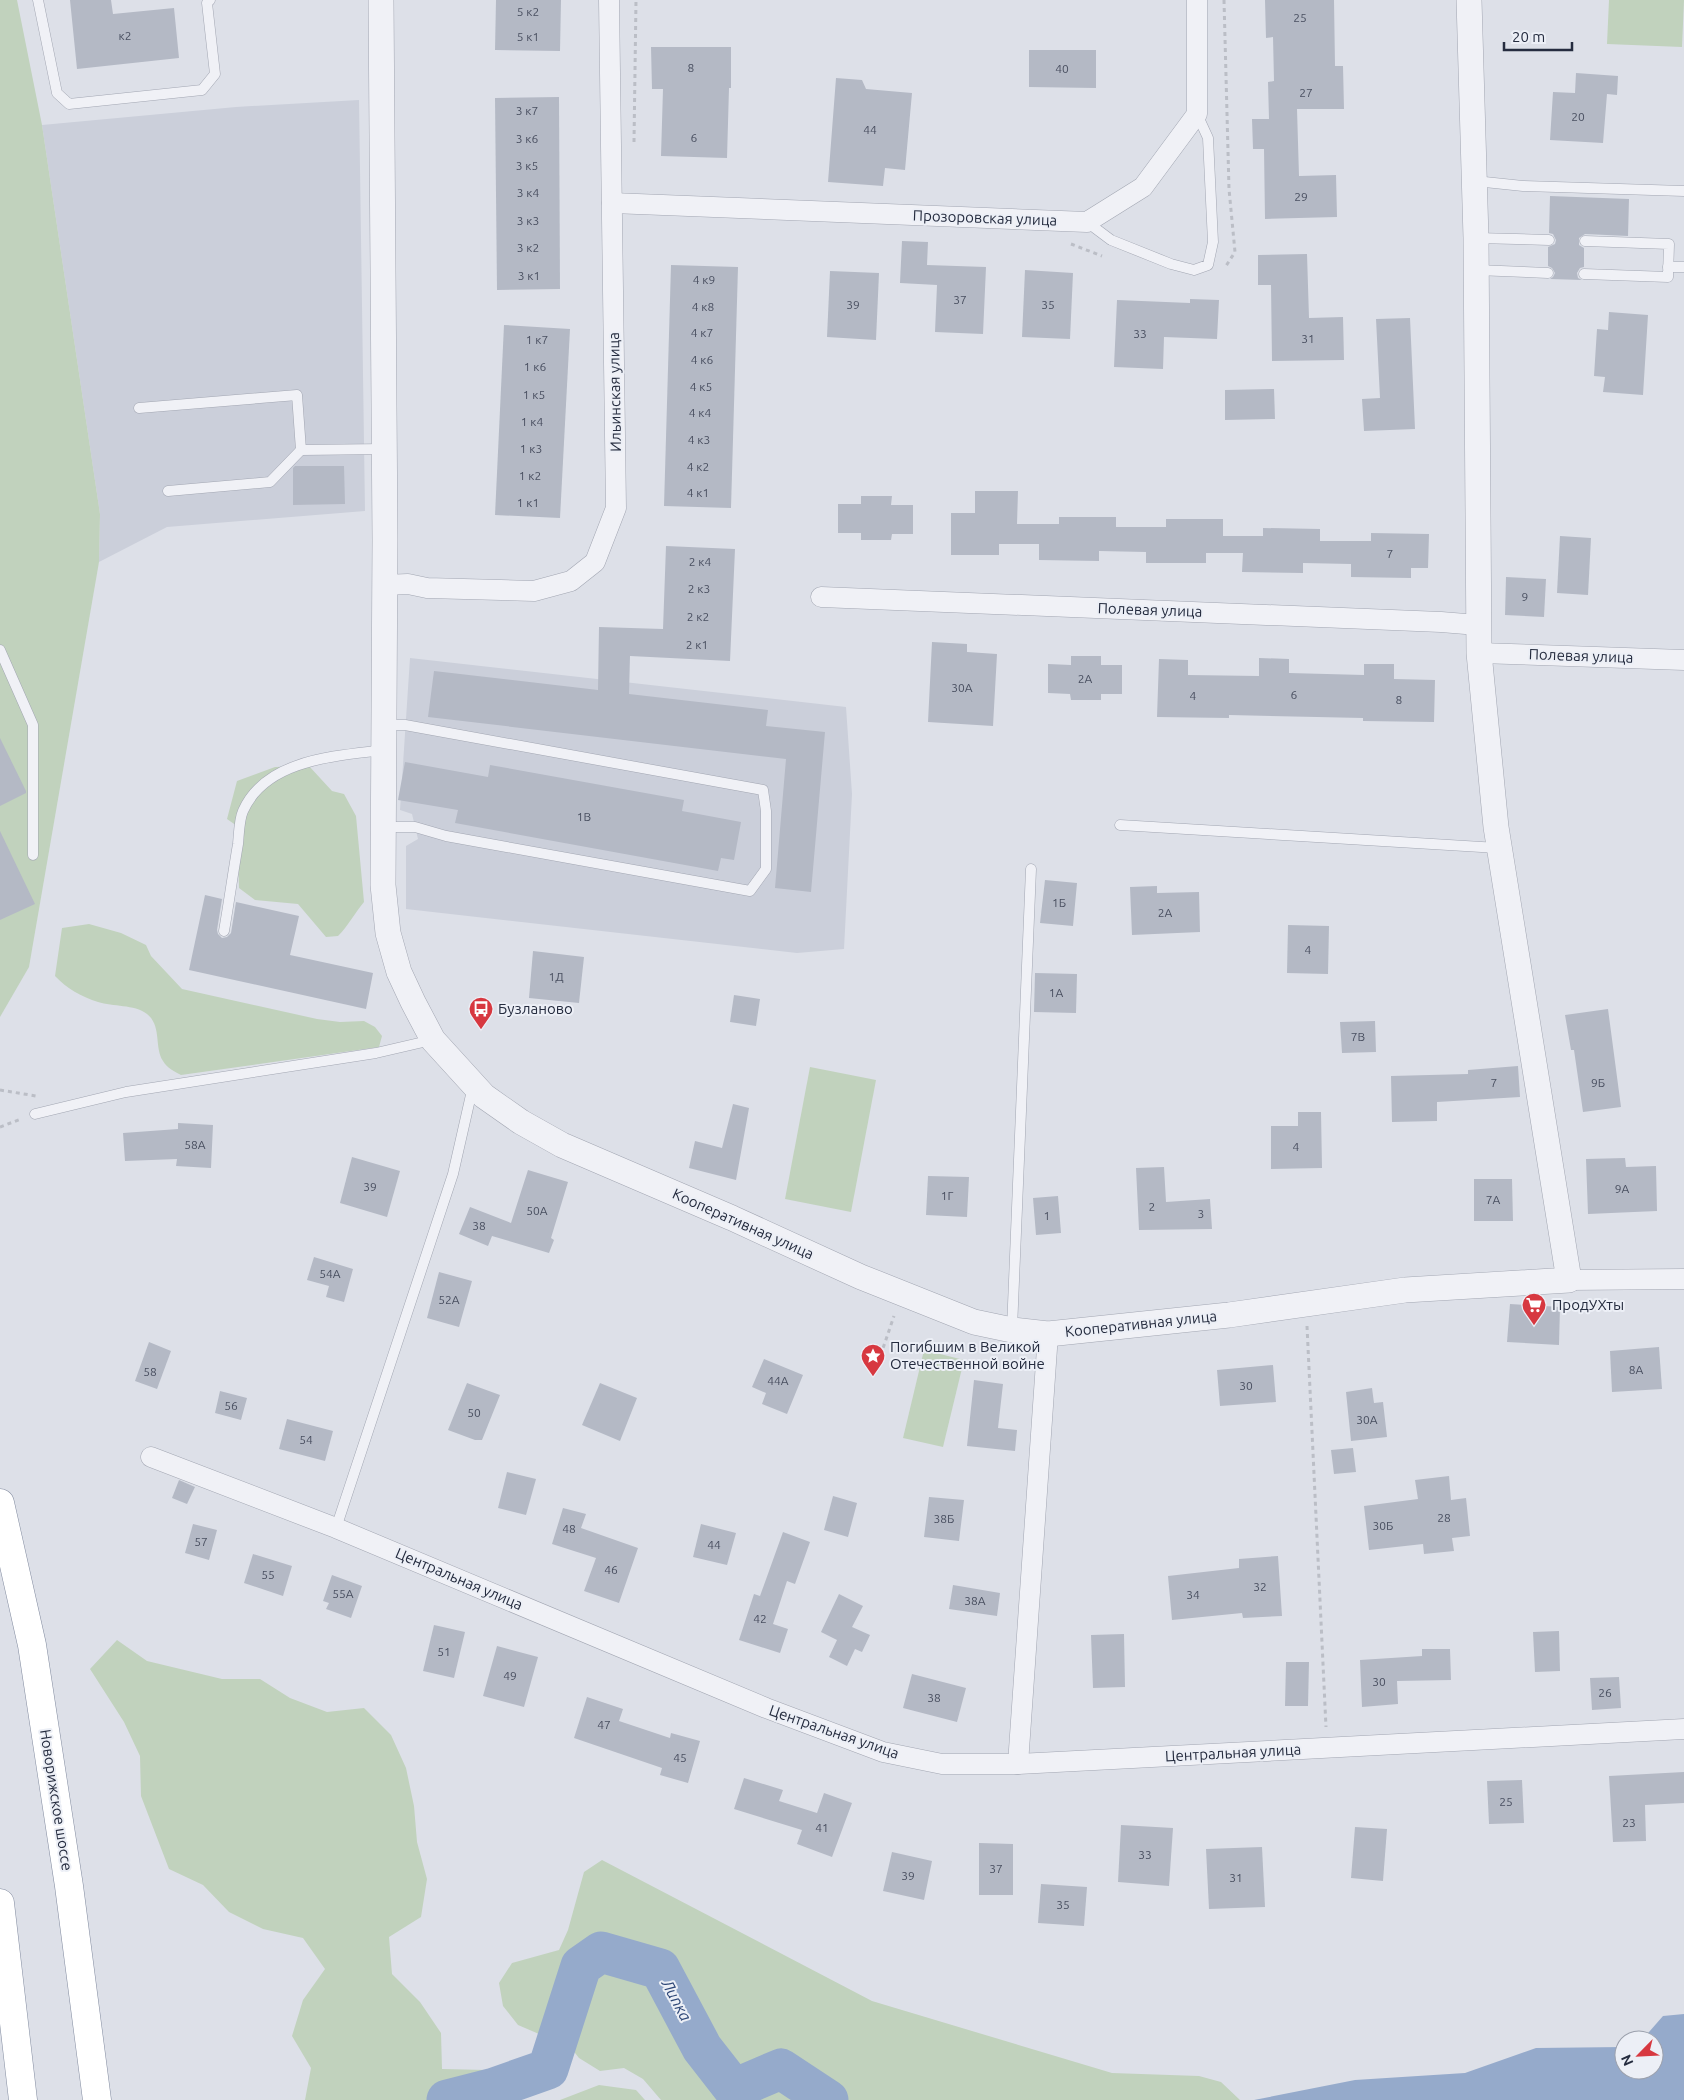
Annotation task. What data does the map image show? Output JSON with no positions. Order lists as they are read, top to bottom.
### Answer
{
  "streets": {
    "highway": ["Новорижское шоссе"],
    "street": [
      "Прозоровская улица",
      "Ильинская улица",
      "Полевая улица",
      "Кооперативная улица",
      "Центральная улица"
    ]
  },
  "crossings": [
    ["Прозоровская улица", "Ильинская улица"],
    ["Ильинская улица", "Кооперативная улица"]
  ],
  "water": ["Липка"],
  "places": {
    "bus stop": ["Бузланово"],
    "supermarket": ["ПродУХты"],
    "place": ["Погибшим в Великой Отечественной войне"]
  },
  "house_numbers": [
    "5 к2",
    "25",
    "к2",
    "5 к1",
    "8",
    "40",
    "27",
    "3 к7",
    "20",
    "44",
    "6",
    "3 к6",
    "3 к5",
    "3 к4",
    "29",
    "3 к3",
    "3 к2",
    "3 к1",
    "4 к9",
    "37",
    "39",
    "35",
    "4 к8",
    "4 к7",
    "33",
    "31",
    "1 к7",
    "4 к6",
    "1 к6",
    "4 к5",
    "1 к5",
    "4 к4",
    "1 к4",
    "4 к3",
    "1 к3",
    "4 к2",
    "1 к2",
    "4 к1",
    "1 к1",
    "7",
    "2 к4",
    "2 к3",
    "9",
    "2 к2",
    "2 к1",
    "2А",
    "30А",
    "6",
    "4",
    "8",
    "1В",
    "1Б",
    "2А",
    "4",
    "1Д",
    "1А",
    "7В",
    "7",
    "9Б",
    "58А",
    "4",
    "39",
    "9А",
    "1Г",
    "7А",
    "2",
    "50А",
    "3",
    "1",
    "38",
    "54А",
    "52А",
    "8А",
    "58",
    "44А",
    "30",
    "56",
    "50",
    "30А",
    "54",
    "28",
    "38Б",
    "30Б",
    "48",
    "57",
    "44",
    "46",
    "55",
    "32",
    "55А",
    "34",
    "38А",
    "42",
    "51",
    "49",
    "30",
    "26",
    "38",
    "47",
    "45",
    "25",
    "23",
    "41",
    "33",
    "37",
    "39",
    "31",
    "35"
  ],
  "scale_bar": "20 m",
  "north": "bottom left"
}
